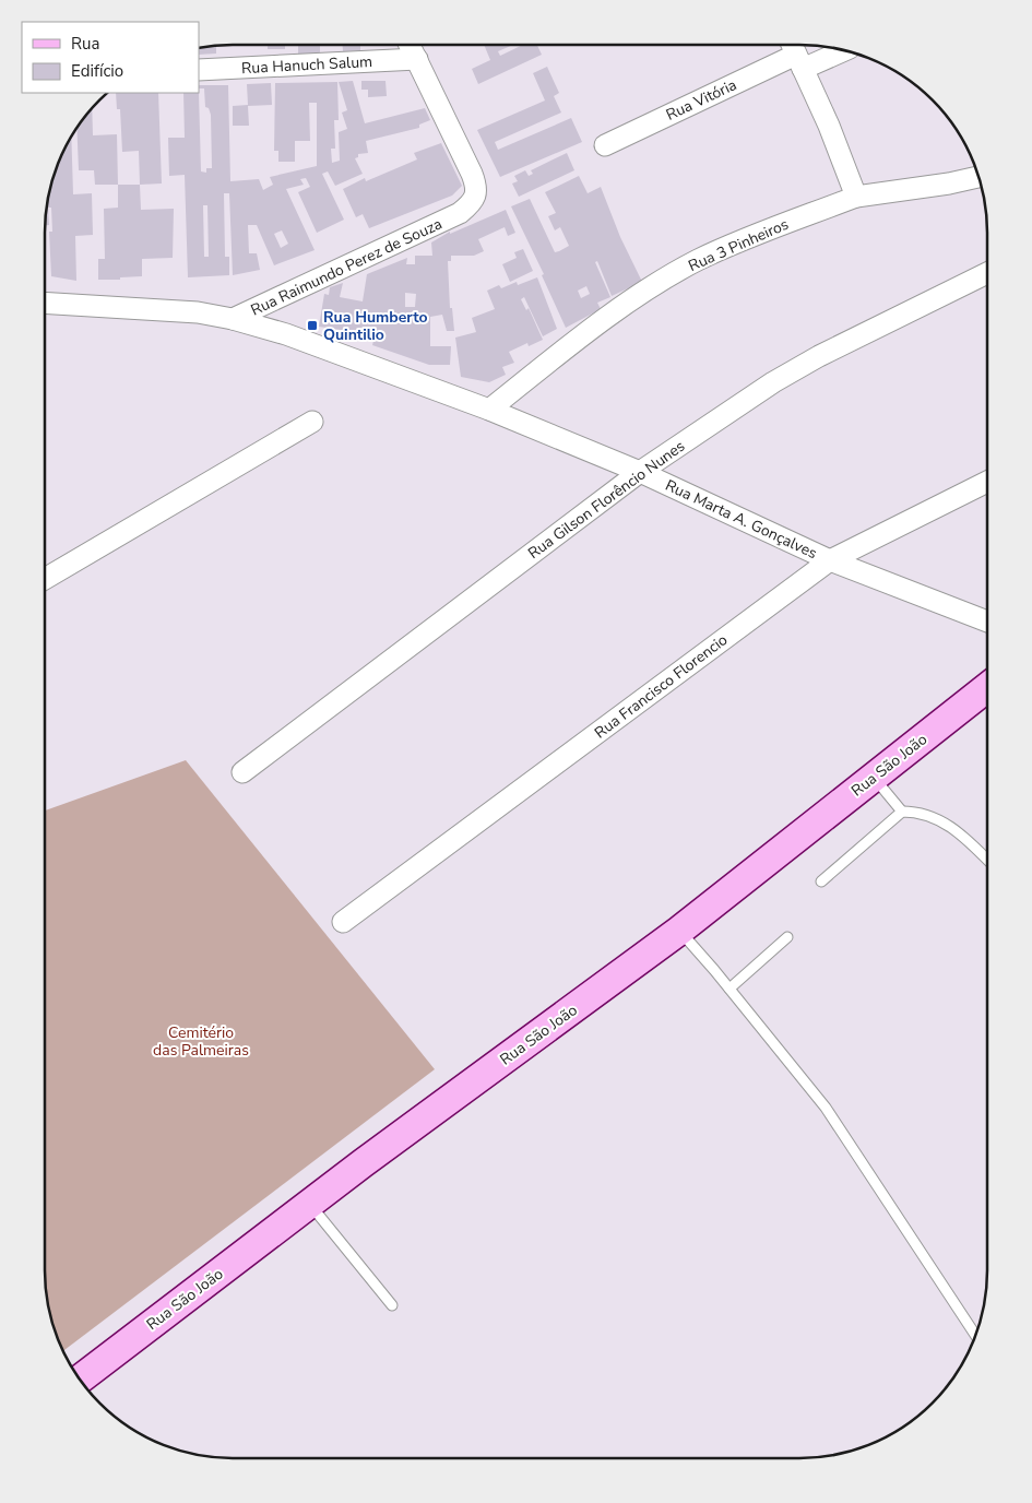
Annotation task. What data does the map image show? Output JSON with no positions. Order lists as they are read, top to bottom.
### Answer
{
  "streets": {
    "street": [
      "Rua Hanuch Salum",
      "Rua Vitória",
      "Rua 3 Pinheiros",
      "Rua Raimundo Perez de Souza",
      "Rua Gilson Florêncio Nunes",
      "Rua Marta A. Gonçalves",
      "Rua Francisco Florencio",
      "Rua São João"
    ]
  },
  "crossings": [
    ["Rua Hanuch Salum", "Rua Raimundo Perez de Souza"],
    ["Rua 3 Pinheiros", "Rua Marta A. Gonçalves"],
    ["Rua Gilson Florêncio Nunes", "Rua Marta A. Gonçalves"],
    ["Rua Marta A. Gonçalves", "Rua Francisco Florencio"]
  ],
  "parks": ["Cemitério das Palmeiras"],
  "places": {
    "transit": ["Rua Humberto Quintilio"]
  },
  "legend": ["Rua", "Edifício"]
}
